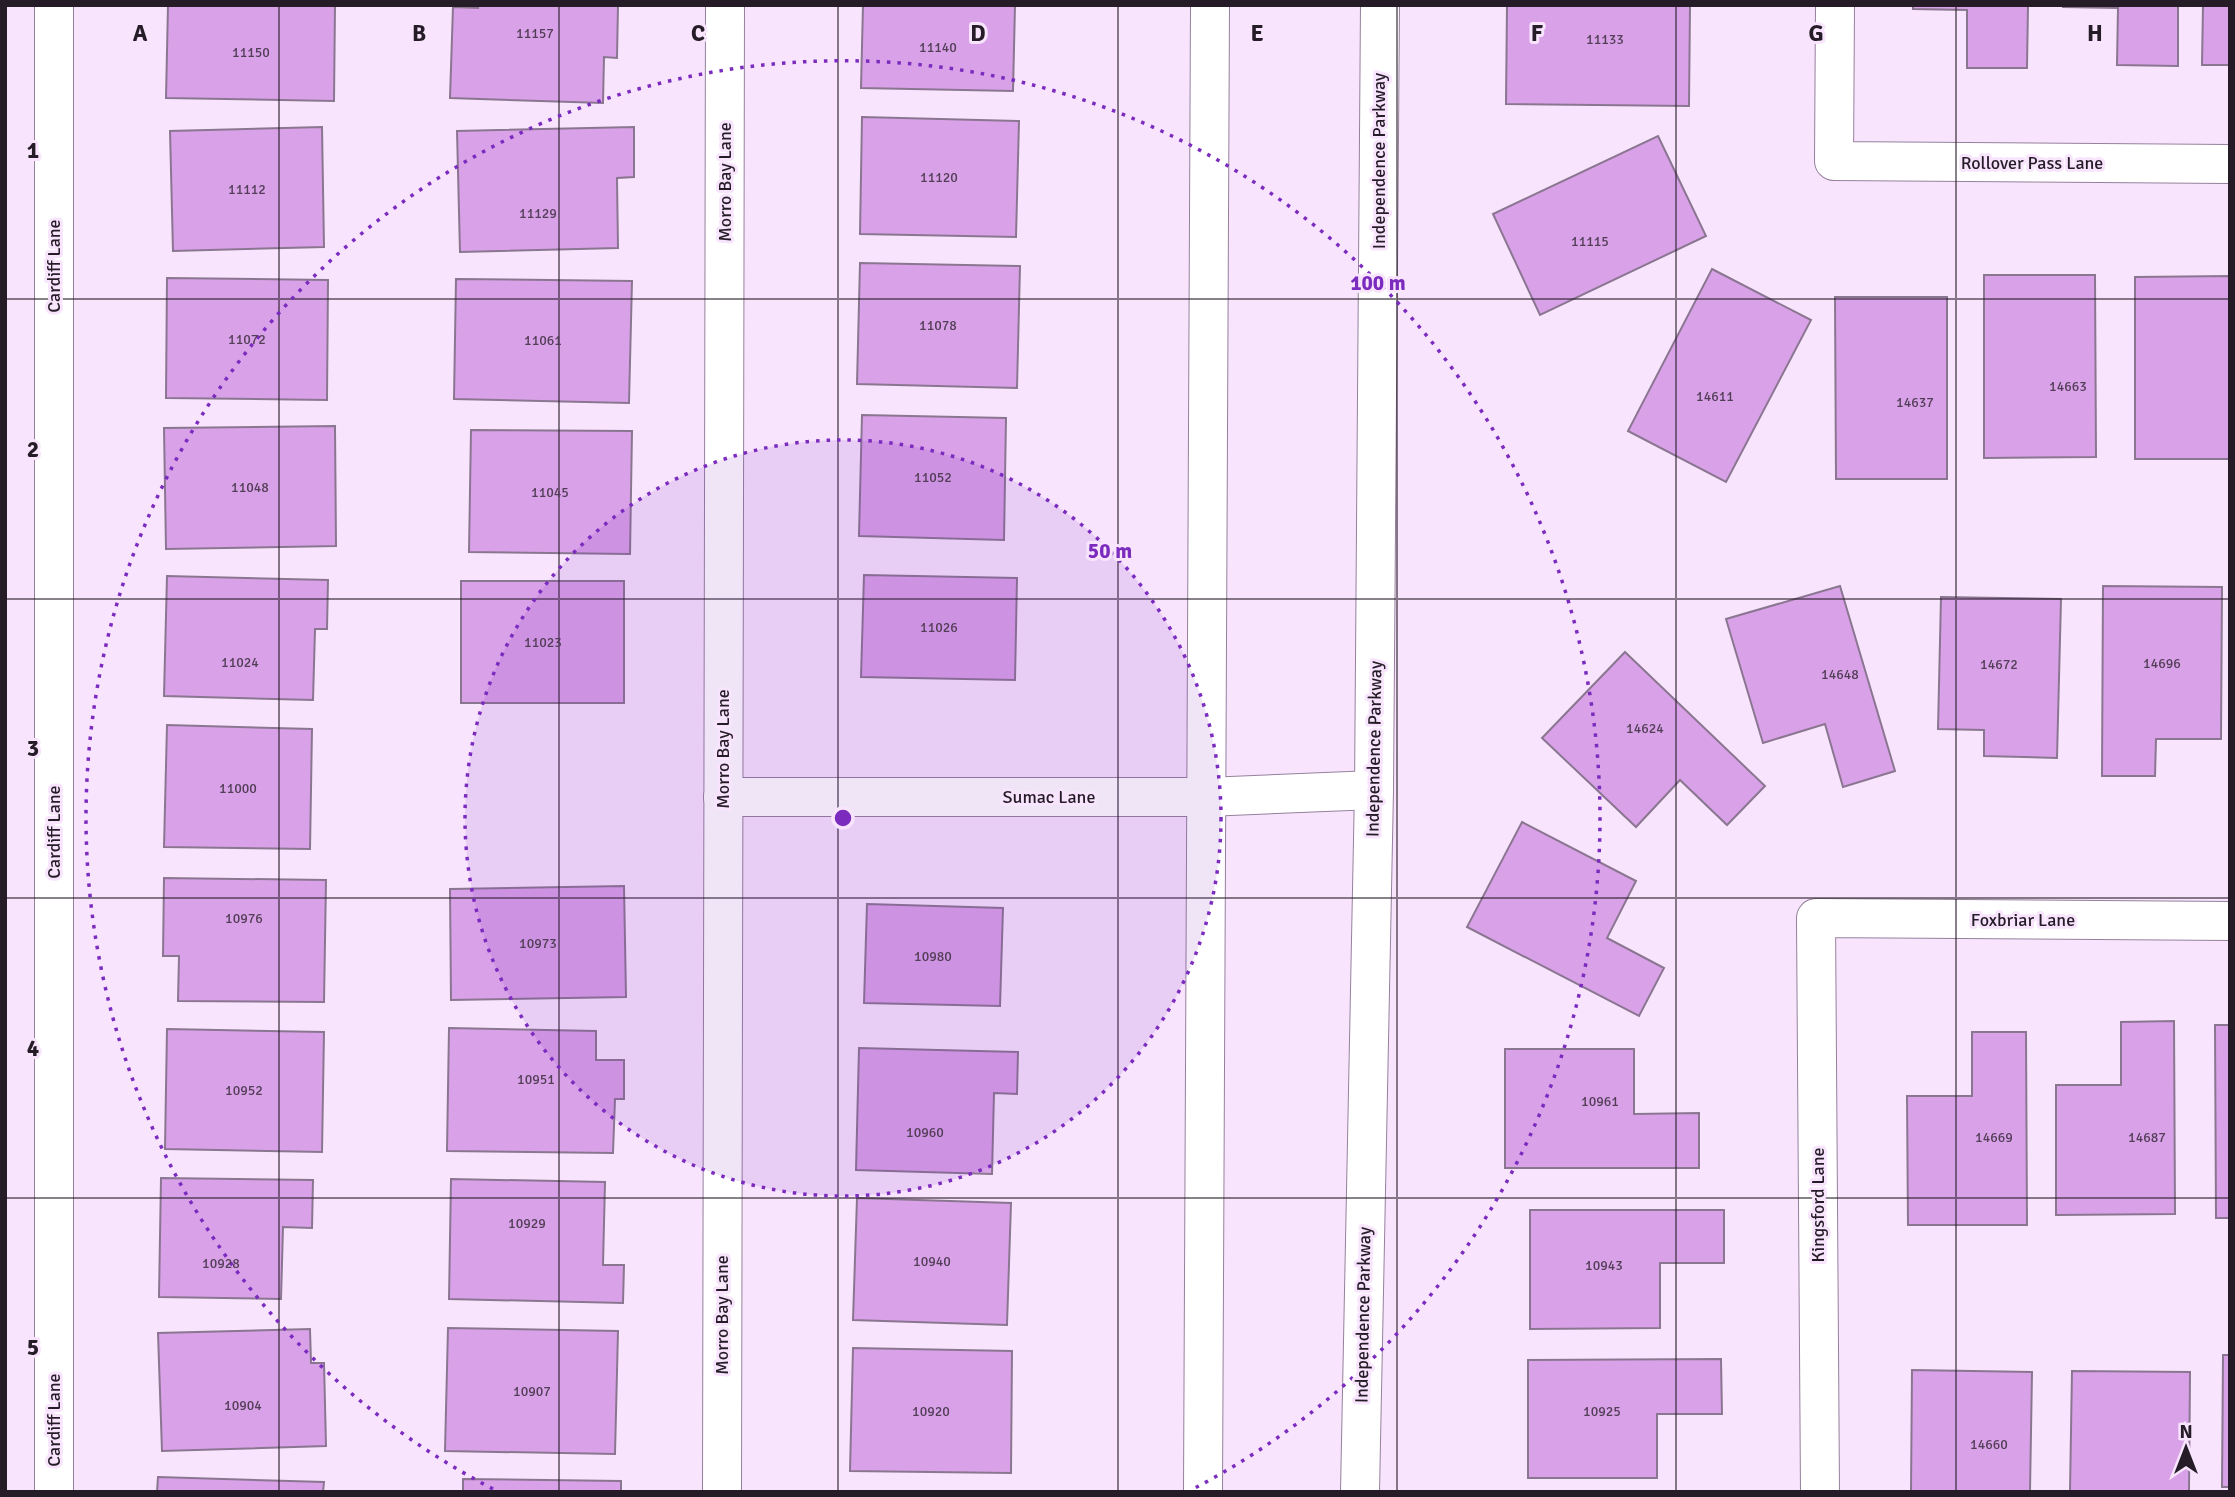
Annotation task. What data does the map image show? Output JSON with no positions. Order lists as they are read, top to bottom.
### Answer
{
  "streets": {
    "street": [
      "Independence Parkway",
      "Rollover Pass Lane",
      "Morro Bay Lane",
      "Cardiff Lane",
      "Sumac Lane",
      "Foxbriar Lane",
      "Kingsford Lane"
    ]
  },
  "crossings": [
    ["Independence Parkway", "Sumac Lane"],
    ["Morro Bay Lane", "Sumac Lane"],
    ["Foxbriar Lane", "Kingsford Lane"]
  ],
  "house_numbers": [
    "11157",
    "11133",
    "11140",
    "11150",
    "11120",
    "11112",
    "11129",
    "11115",
    "11078",
    "11072",
    "11061",
    "14663",
    "14611",
    "14637",
    "11052",
    "11048",
    "11045",
    "11026",
    "11023",
    "11024",
    "14696",
    "14672",
    "14648",
    "14624",
    "11000",
    "10976",
    "10973",
    "10980",
    "10951",
    "10952",
    "10961",
    "10960",
    "14669",
    "14687",
    "10929",
    "10940",
    "10928",
    "10943",
    "10907",
    "10904",
    "10920",
    "10925",
    "14660"
  ],
  "north": "top",
  "grid": {
    "columns": [
      "A",
      "B",
      "C",
      "D",
      "E",
      "F",
      "G",
      "H"
    ],
    "rows": [
      "1",
      "2",
      "3",
      "4",
      "5"
    ]
  },
  "rings": ["100 m", "50 m"]
}
